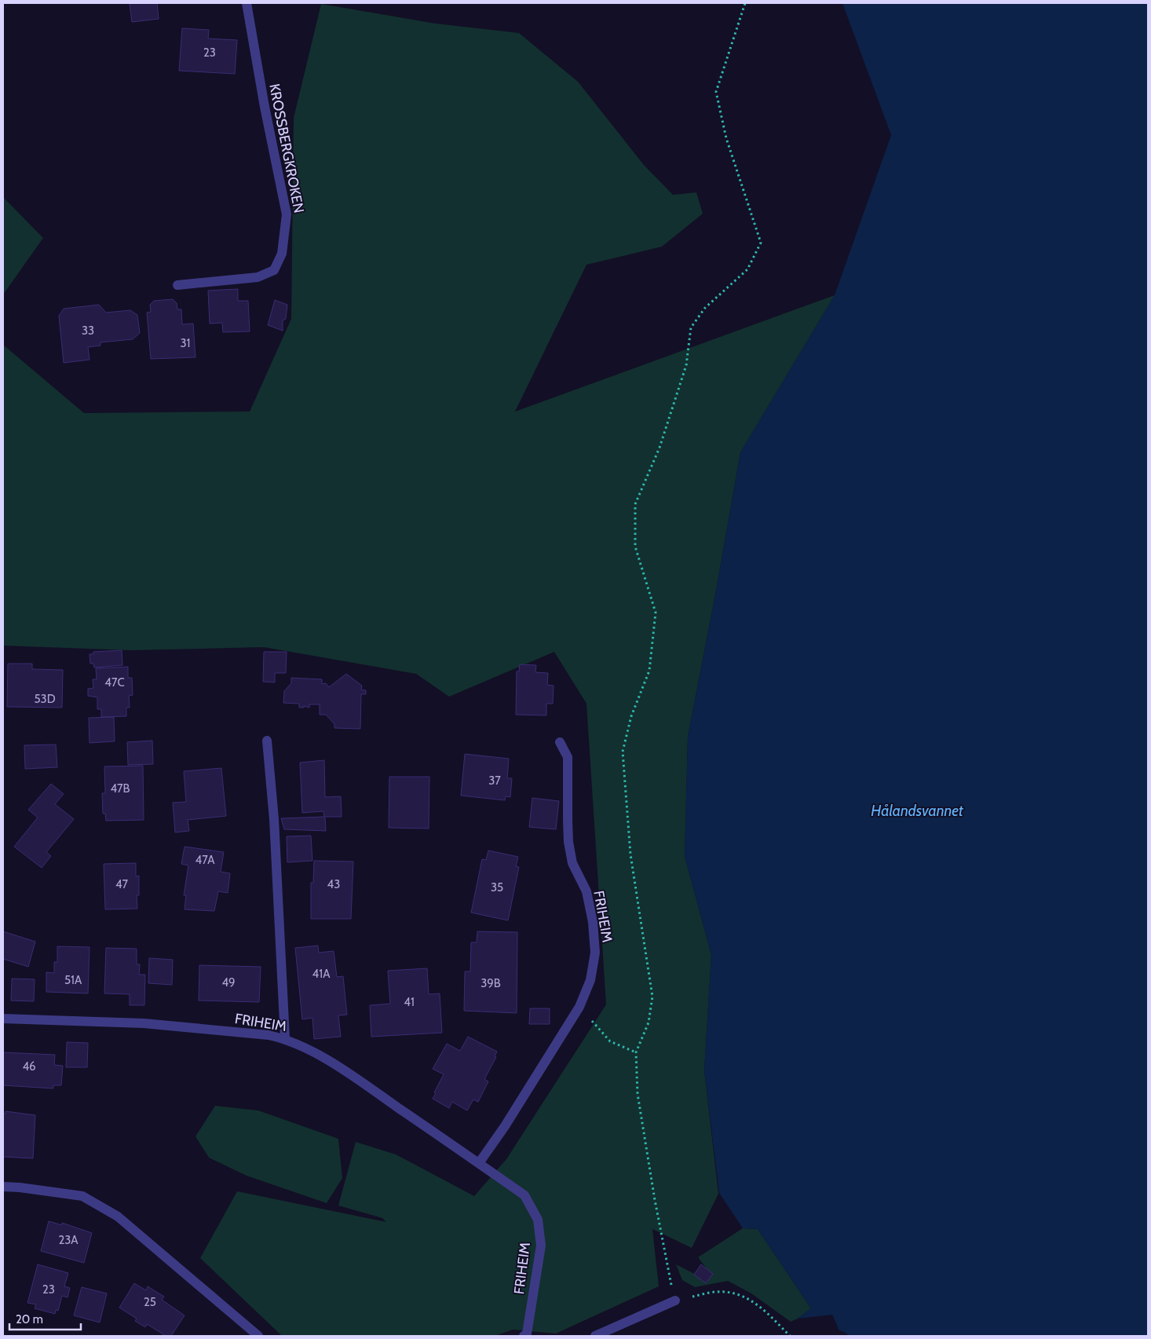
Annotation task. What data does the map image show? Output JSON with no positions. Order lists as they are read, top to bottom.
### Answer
{
  "streets": {
    "street": ["KROSSBERGKROKEN", "FRIHEIM"]
  },
  "water": ["Hålandsvannet"],
  "house_numbers": [
    "23",
    "33",
    "31",
    "47C",
    "53D",
    "37",
    "47B",
    "47A",
    "47",
    "43",
    "35",
    "41A",
    "51A",
    "49",
    "39B",
    "41",
    "46",
    "23A",
    "23",
    "25"
  ],
  "scale_bar": "20 m"
}
